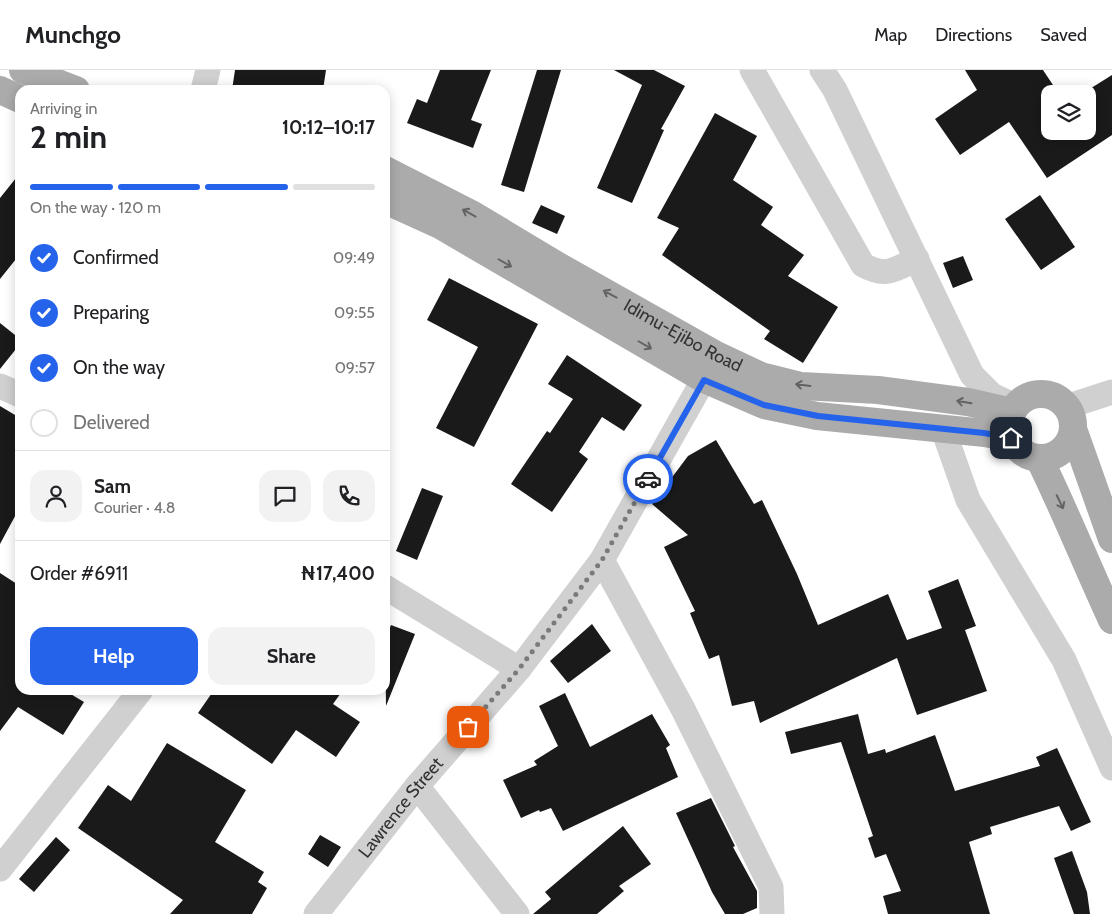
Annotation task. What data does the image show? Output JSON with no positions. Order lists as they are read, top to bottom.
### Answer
{
  "streets": {
    "main road": ["Idimu-Ejibo Road"],
    "street": ["Lawrence Street"]
  },
  "crossings": [
    ["Idimu-Ejibo Road", "Lawrence Street"]
  ],
  "page": {
    "header": "Munchgo",
    "nav": ["Map", "Directions", "Saved"],
    "heading": ["2 min", "Arriving in", "10:12–10:17"],
    "panel": [
      "Sam",
      "Courier · 4.8",
      "Order #6911",
      "₦17,400"
    ],
    "bar": "On the way · 120 m",
    "list": [
      ["Confirmed", "09:49"],
      ["Preparing", "09:55"],
      ["On the way", "09:57"],
      "Delivered"
    ],
    "buttons": ["Help", "Share"]
  }
}
